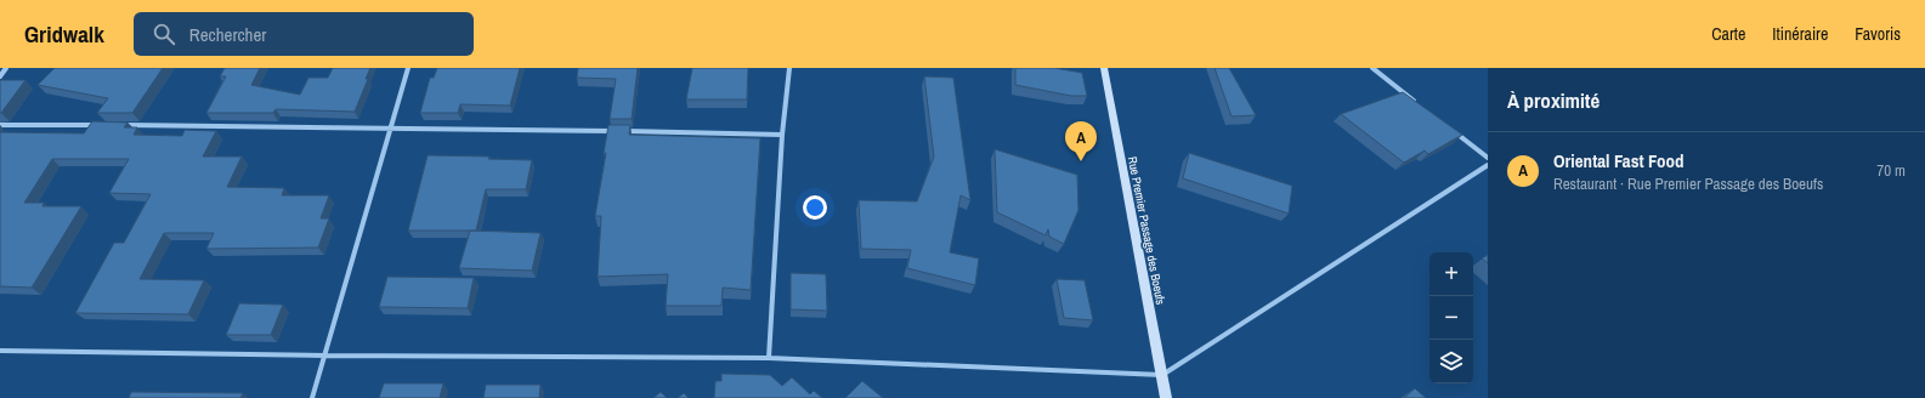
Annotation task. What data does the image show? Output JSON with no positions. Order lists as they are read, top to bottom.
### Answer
{
  "streets": {
    "main road": ["Rue Premier Passage des Boeufs"]
  },
  "page": {
    "header": "Gridwalk",
    "search": "Rechercher",
    "nav": ["Carte", "Itinéraire", "Favoris"],
    "heading": "À proximité",
    "pins": "A",
    "list": [
      {
        "mark": "A",
        "name": "Oriental Fast Food",
        "note": "Restaurant · Rue Premier Passage des Boeufs",
        "value": "70 m"
      }
    ],
    "map_buttons": ["+", "−"]
  }
}
